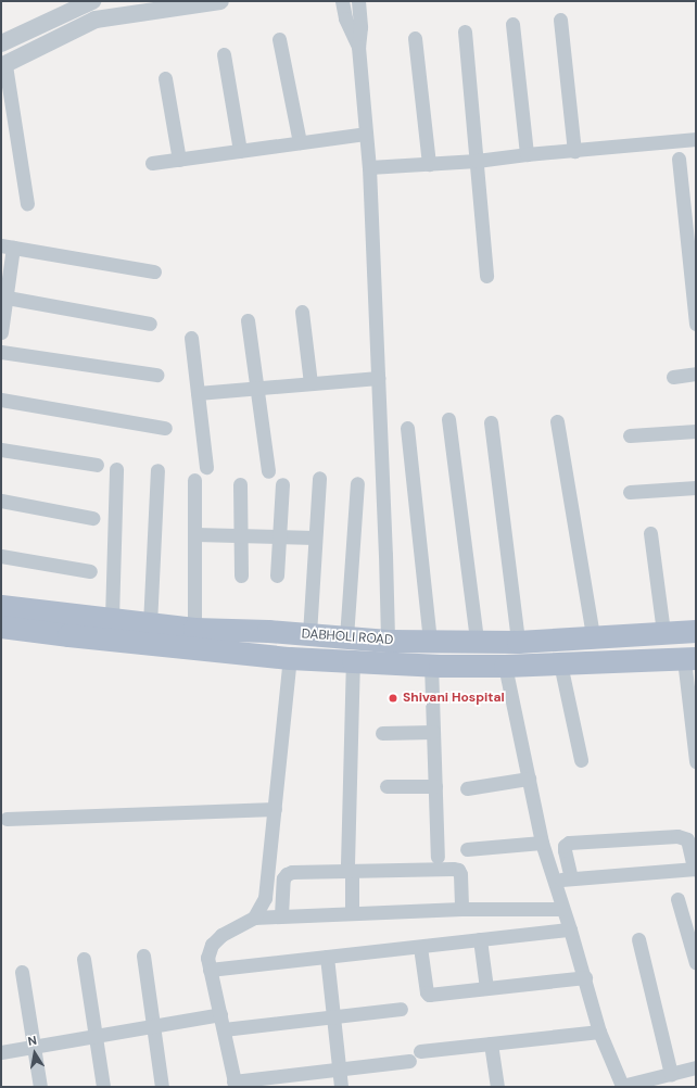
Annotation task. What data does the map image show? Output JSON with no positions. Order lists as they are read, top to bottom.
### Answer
{
  "streets": {
    "main road": ["DABHOLI ROAD"]
  },
  "places": ["Shivani Hospital"],
  "north": "top"
}
